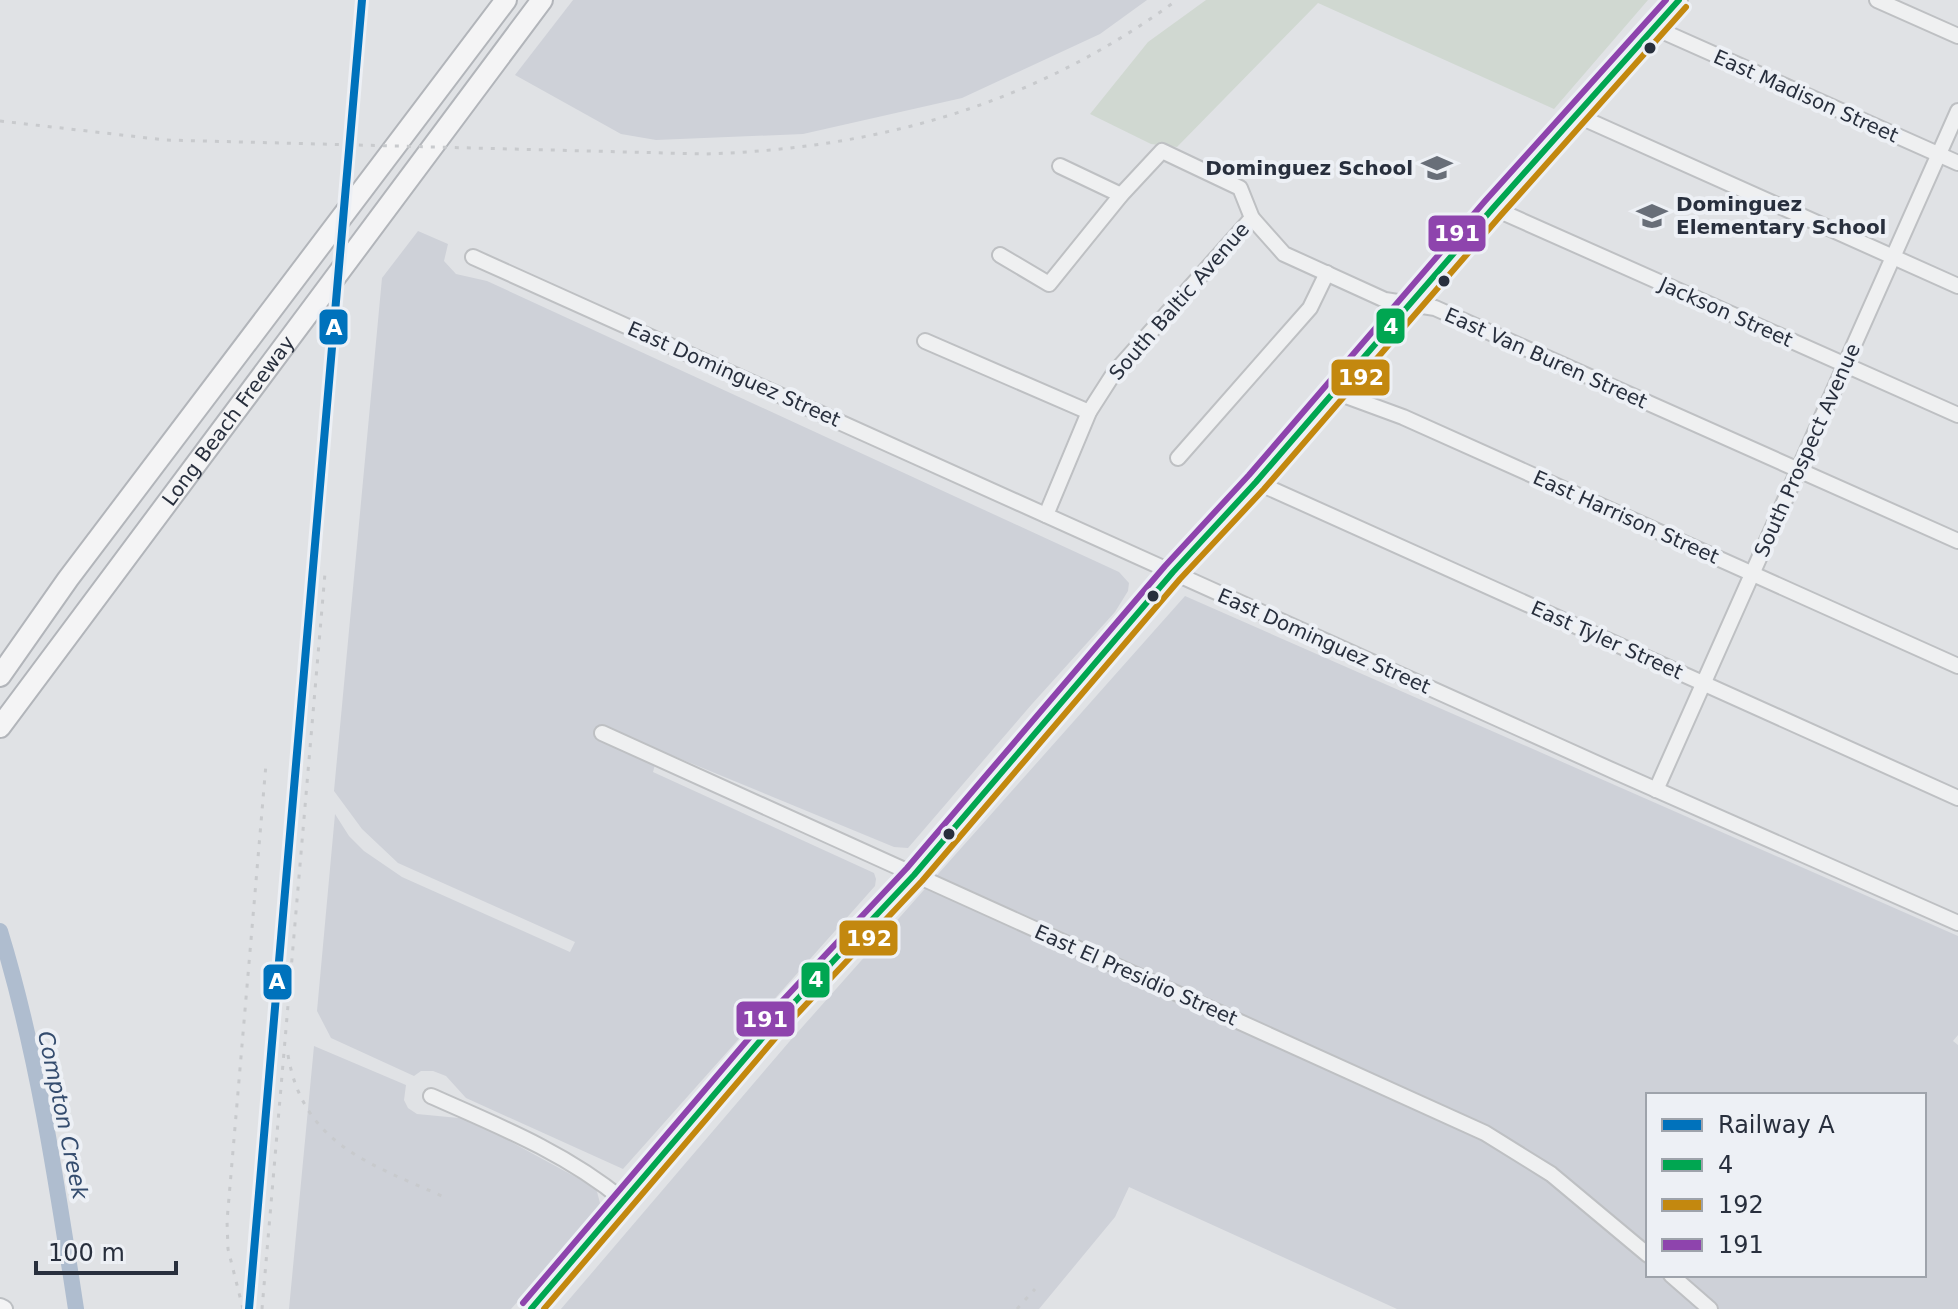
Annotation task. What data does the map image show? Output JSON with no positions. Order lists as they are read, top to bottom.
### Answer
{
  "streets": {
    "highway": ["Long Beach Freeway"],
    "street": [
      "East Madison Street",
      "South Baltic Avenue",
      "Jackson Street",
      "East Van Buren Street",
      "East Dominguez Street",
      "South Prospect Avenue",
      "East Harrison Street",
      "East Tyler Street",
      "East El Presidio Street"
    ]
  },
  "crossings": [
    ["East Madison Street", "South Prospect Avenue"],
    ["South Baltic Avenue", "East Van Buren Street"],
    ["South Baltic Avenue", "East Dominguez Street"],
    ["Jackson Street", "South Prospect Avenue"],
    ["East Van Buren Street", "South Prospect Avenue"],
    ["East Dominguez Street", "South Prospect Avenue"],
    ["South Prospect Avenue", "East Harrison Street"],
    ["South Prospect Avenue", "East Tyler Street"]
  ],
  "water": ["Compton Creek"],
  "places": {
    "school or university": ["Dominguez School", "Dominguez Elementary School"]
  },
  "lines": [
    "rail line A",
    "transit line 4",
    "transit line 191",
    "transit line 192"
  ],
  "legend": [
    "Railway A",
    "4",
    "192",
    "191"
  ],
  "scale_bar": "100 m"
}
